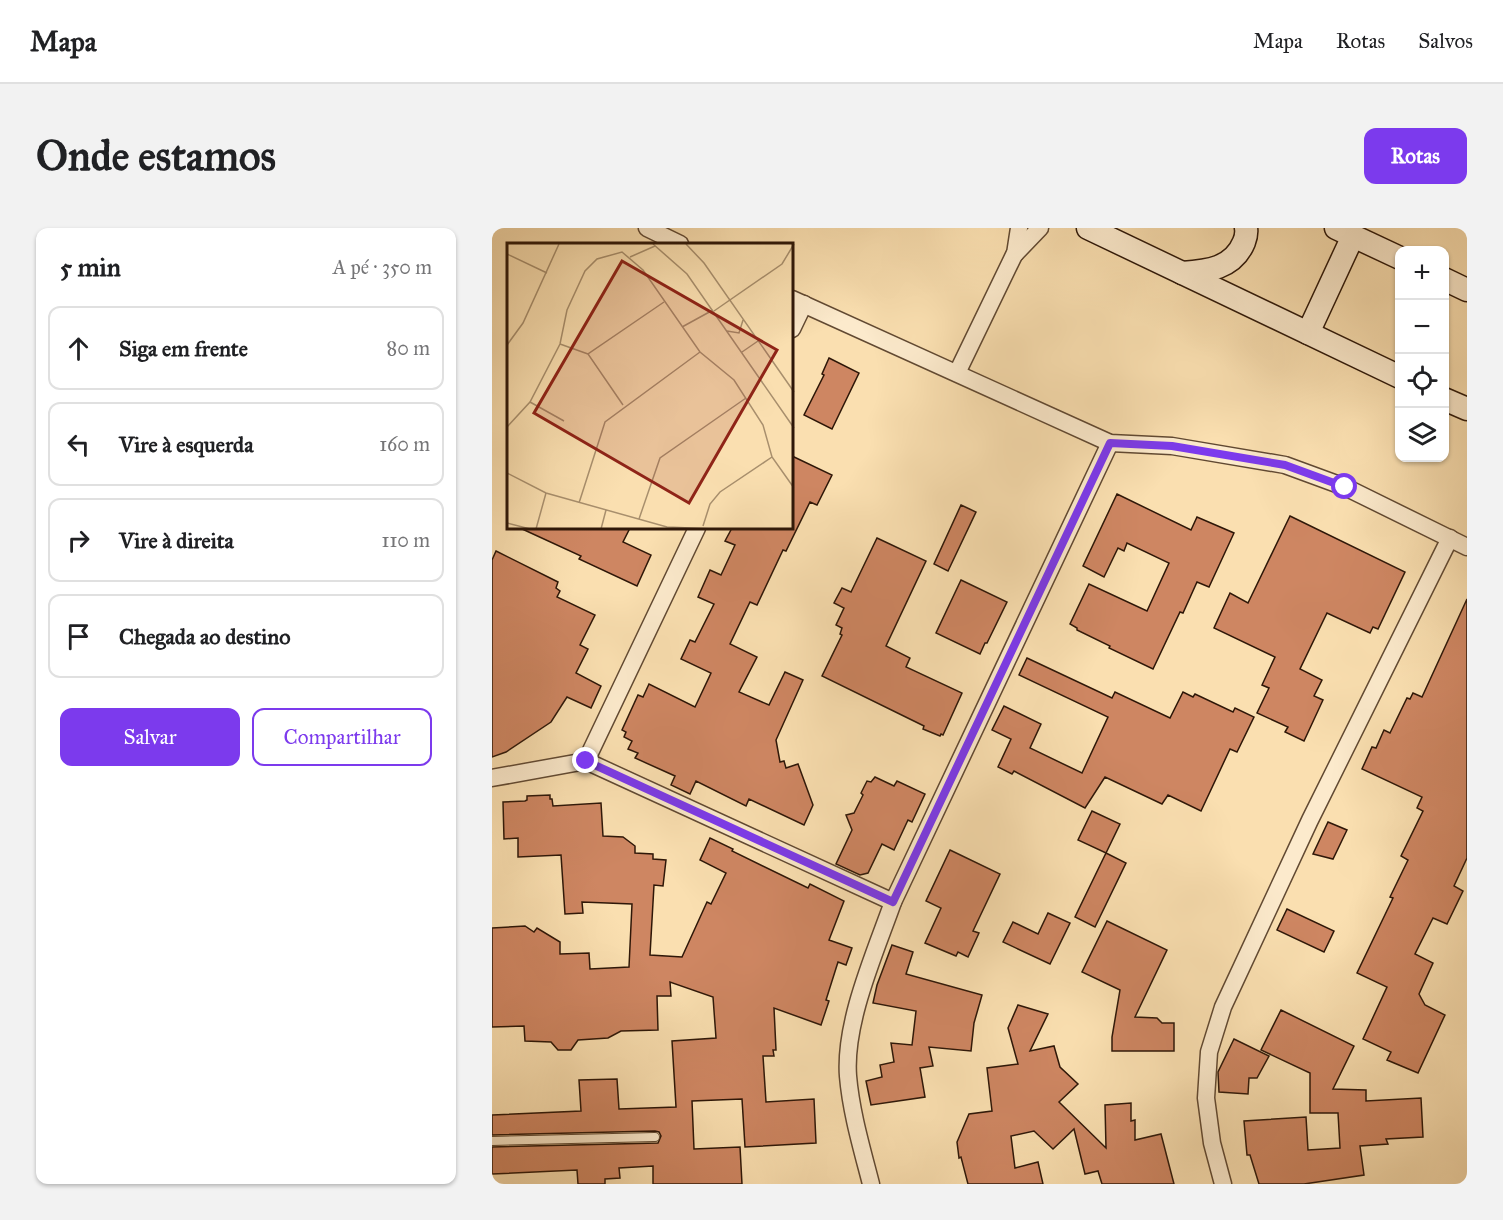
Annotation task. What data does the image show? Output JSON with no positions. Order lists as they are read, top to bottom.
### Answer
{
  "page": {
    "header": "Mapa",
    "nav": ["Mapa", "Rotas", "Salvos"],
    "buttons": [
      "Rotas",
      ["Salvar", "Compartilhar"]
    ],
    "title": "Onde estamos",
    "heading": ["5 min", "A pé · 350 m"],
    "map_buttons": ["+", "−"],
    "list": [
      ["Siga em frente", "80 m"],
      ["Vire à esquerda", "160 m"],
      ["Vire à direita", "110 m"],
      "Chegada ao destino"
    ]
  }
}
